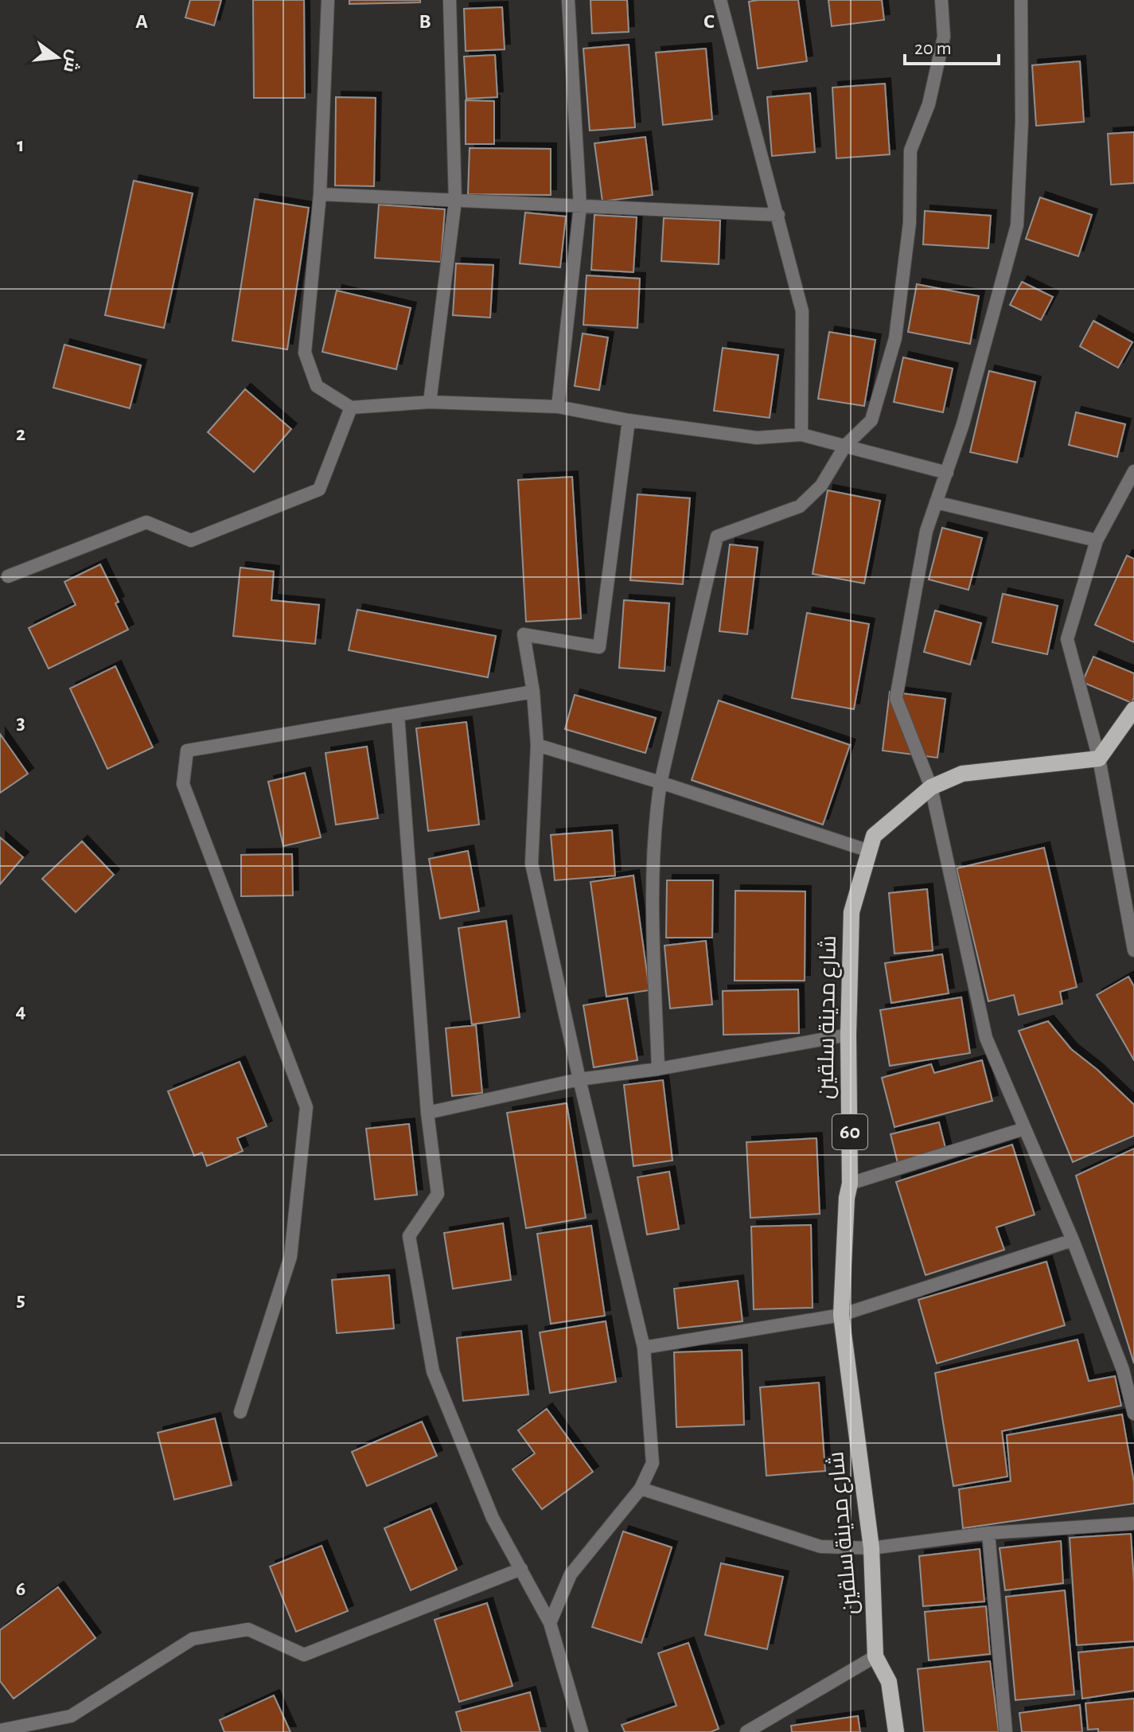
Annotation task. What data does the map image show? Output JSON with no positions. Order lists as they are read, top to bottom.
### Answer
{
  "streets": {
    "main road": ["شارع مدينة سلقين", "60"]
  },
  "scale_bar": "20 m",
  "north": "right",
  "grid": {
    "columns": ["A", "B", "C"],
    "rows": [
      "1",
      "2",
      "3",
      "4",
      "5",
      "6"
    ]
  }
}
